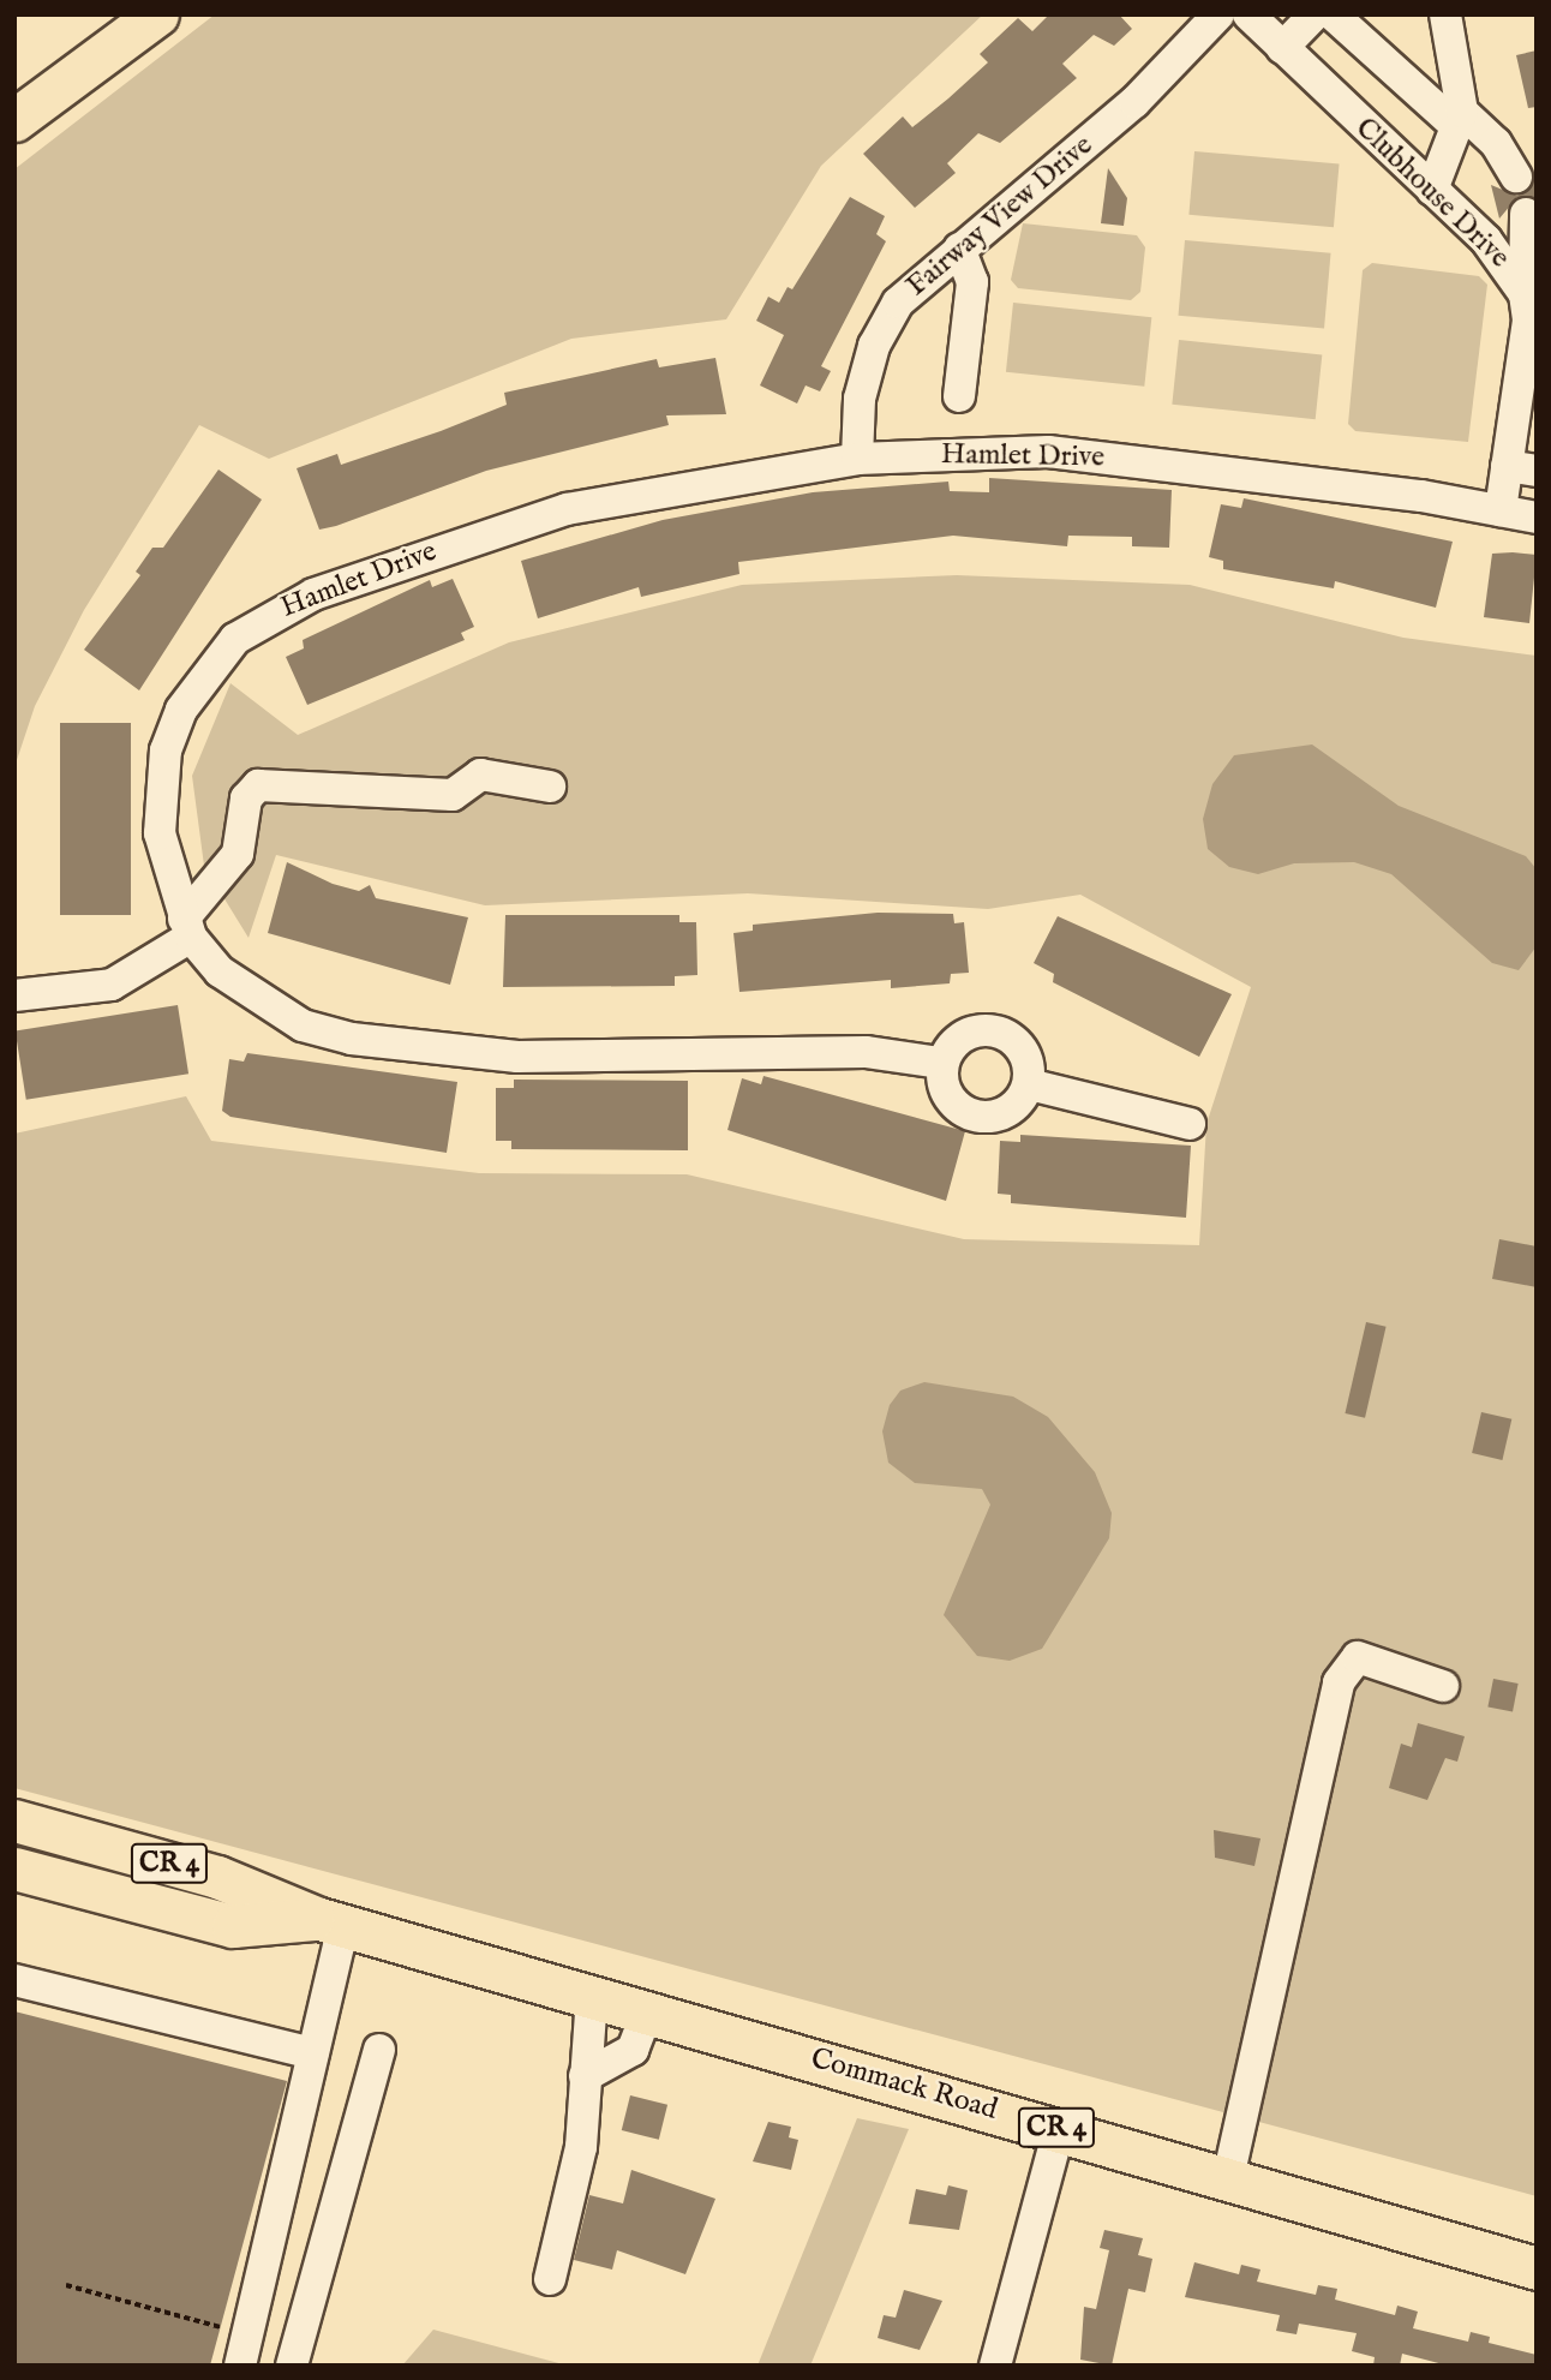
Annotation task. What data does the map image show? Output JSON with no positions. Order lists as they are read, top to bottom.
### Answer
{
  "streets": {
    "main road": ["CR 4", "Commack Road"],
    "street": ["Clubhouse Drive", "Fairway View Drive", "Hamlet Drive"]
  },
  "crossings": [
    ["Clubhouse Drive", "Hamlet Drive"],
    ["Fairway View Drive", "Hamlet Drive"]
  ]
}
